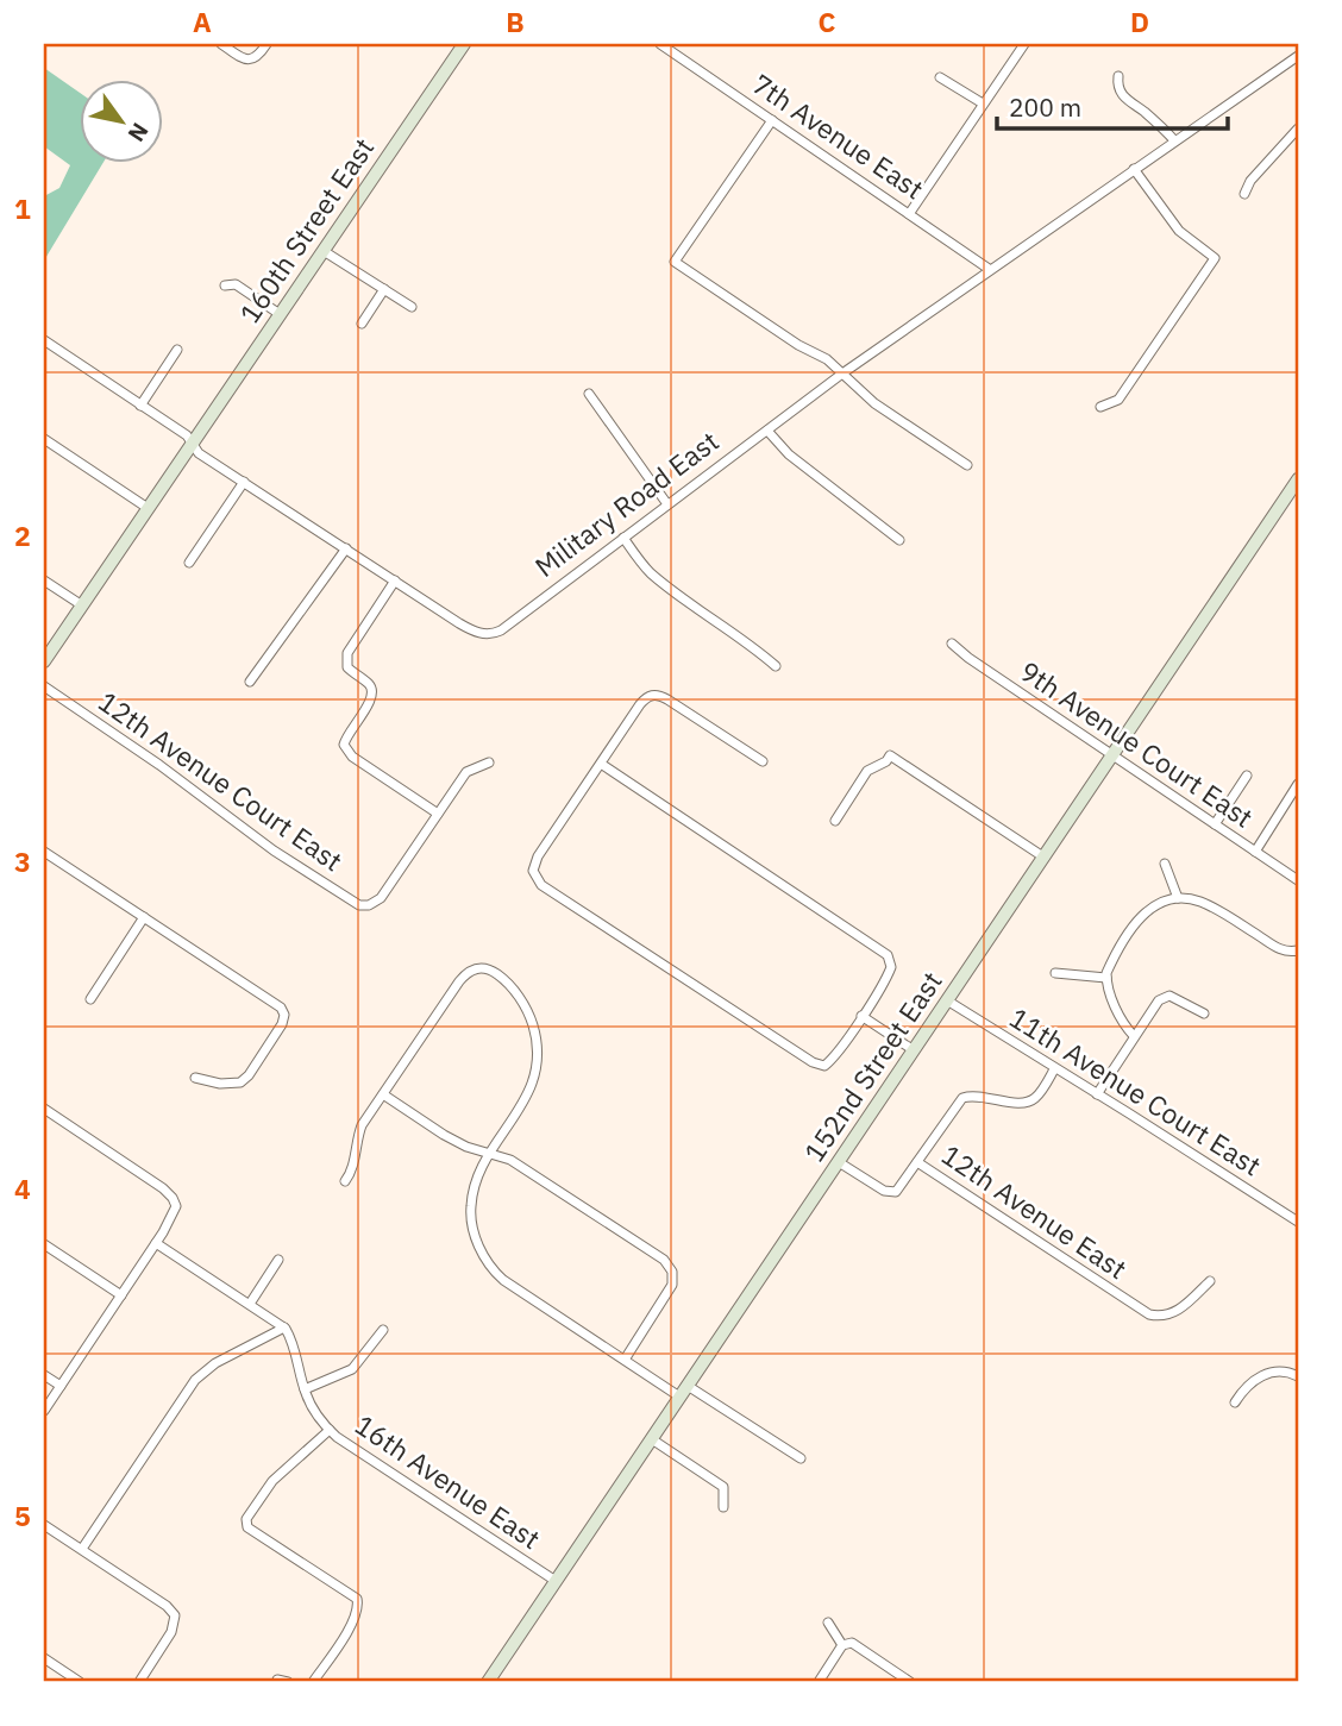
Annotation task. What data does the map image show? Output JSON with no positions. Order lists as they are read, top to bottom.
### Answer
{
  "streets": {
    "main road": ["160th Street East", "152nd Street East"],
    "street": [
      "7th Avenue East",
      "Military Road East",
      "9th Avenue Court East",
      "12th Avenue Court East",
      "11th Avenue Court East",
      "12th Avenue East",
      "16th Avenue East"
    ]
  },
  "crossings": [
    ["7th Avenue East", "Military Road East"],
    ["160th Street East", "Military Road East"],
    ["9th Avenue Court East", "152nd Street East"],
    ["152nd Street East", "11th Avenue Court East"],
    ["152nd Street East", "12th Avenue East"],
    ["152nd Street East", "16th Avenue East"]
  ],
  "scale_bar": "200 m",
  "north": "bottom right",
  "grid": {
    "columns": [
      "A",
      "B",
      "C",
      "D"
    ],
    "rows": [
      "1",
      "2",
      "3",
      "4",
      "5"
    ]
  }
}
